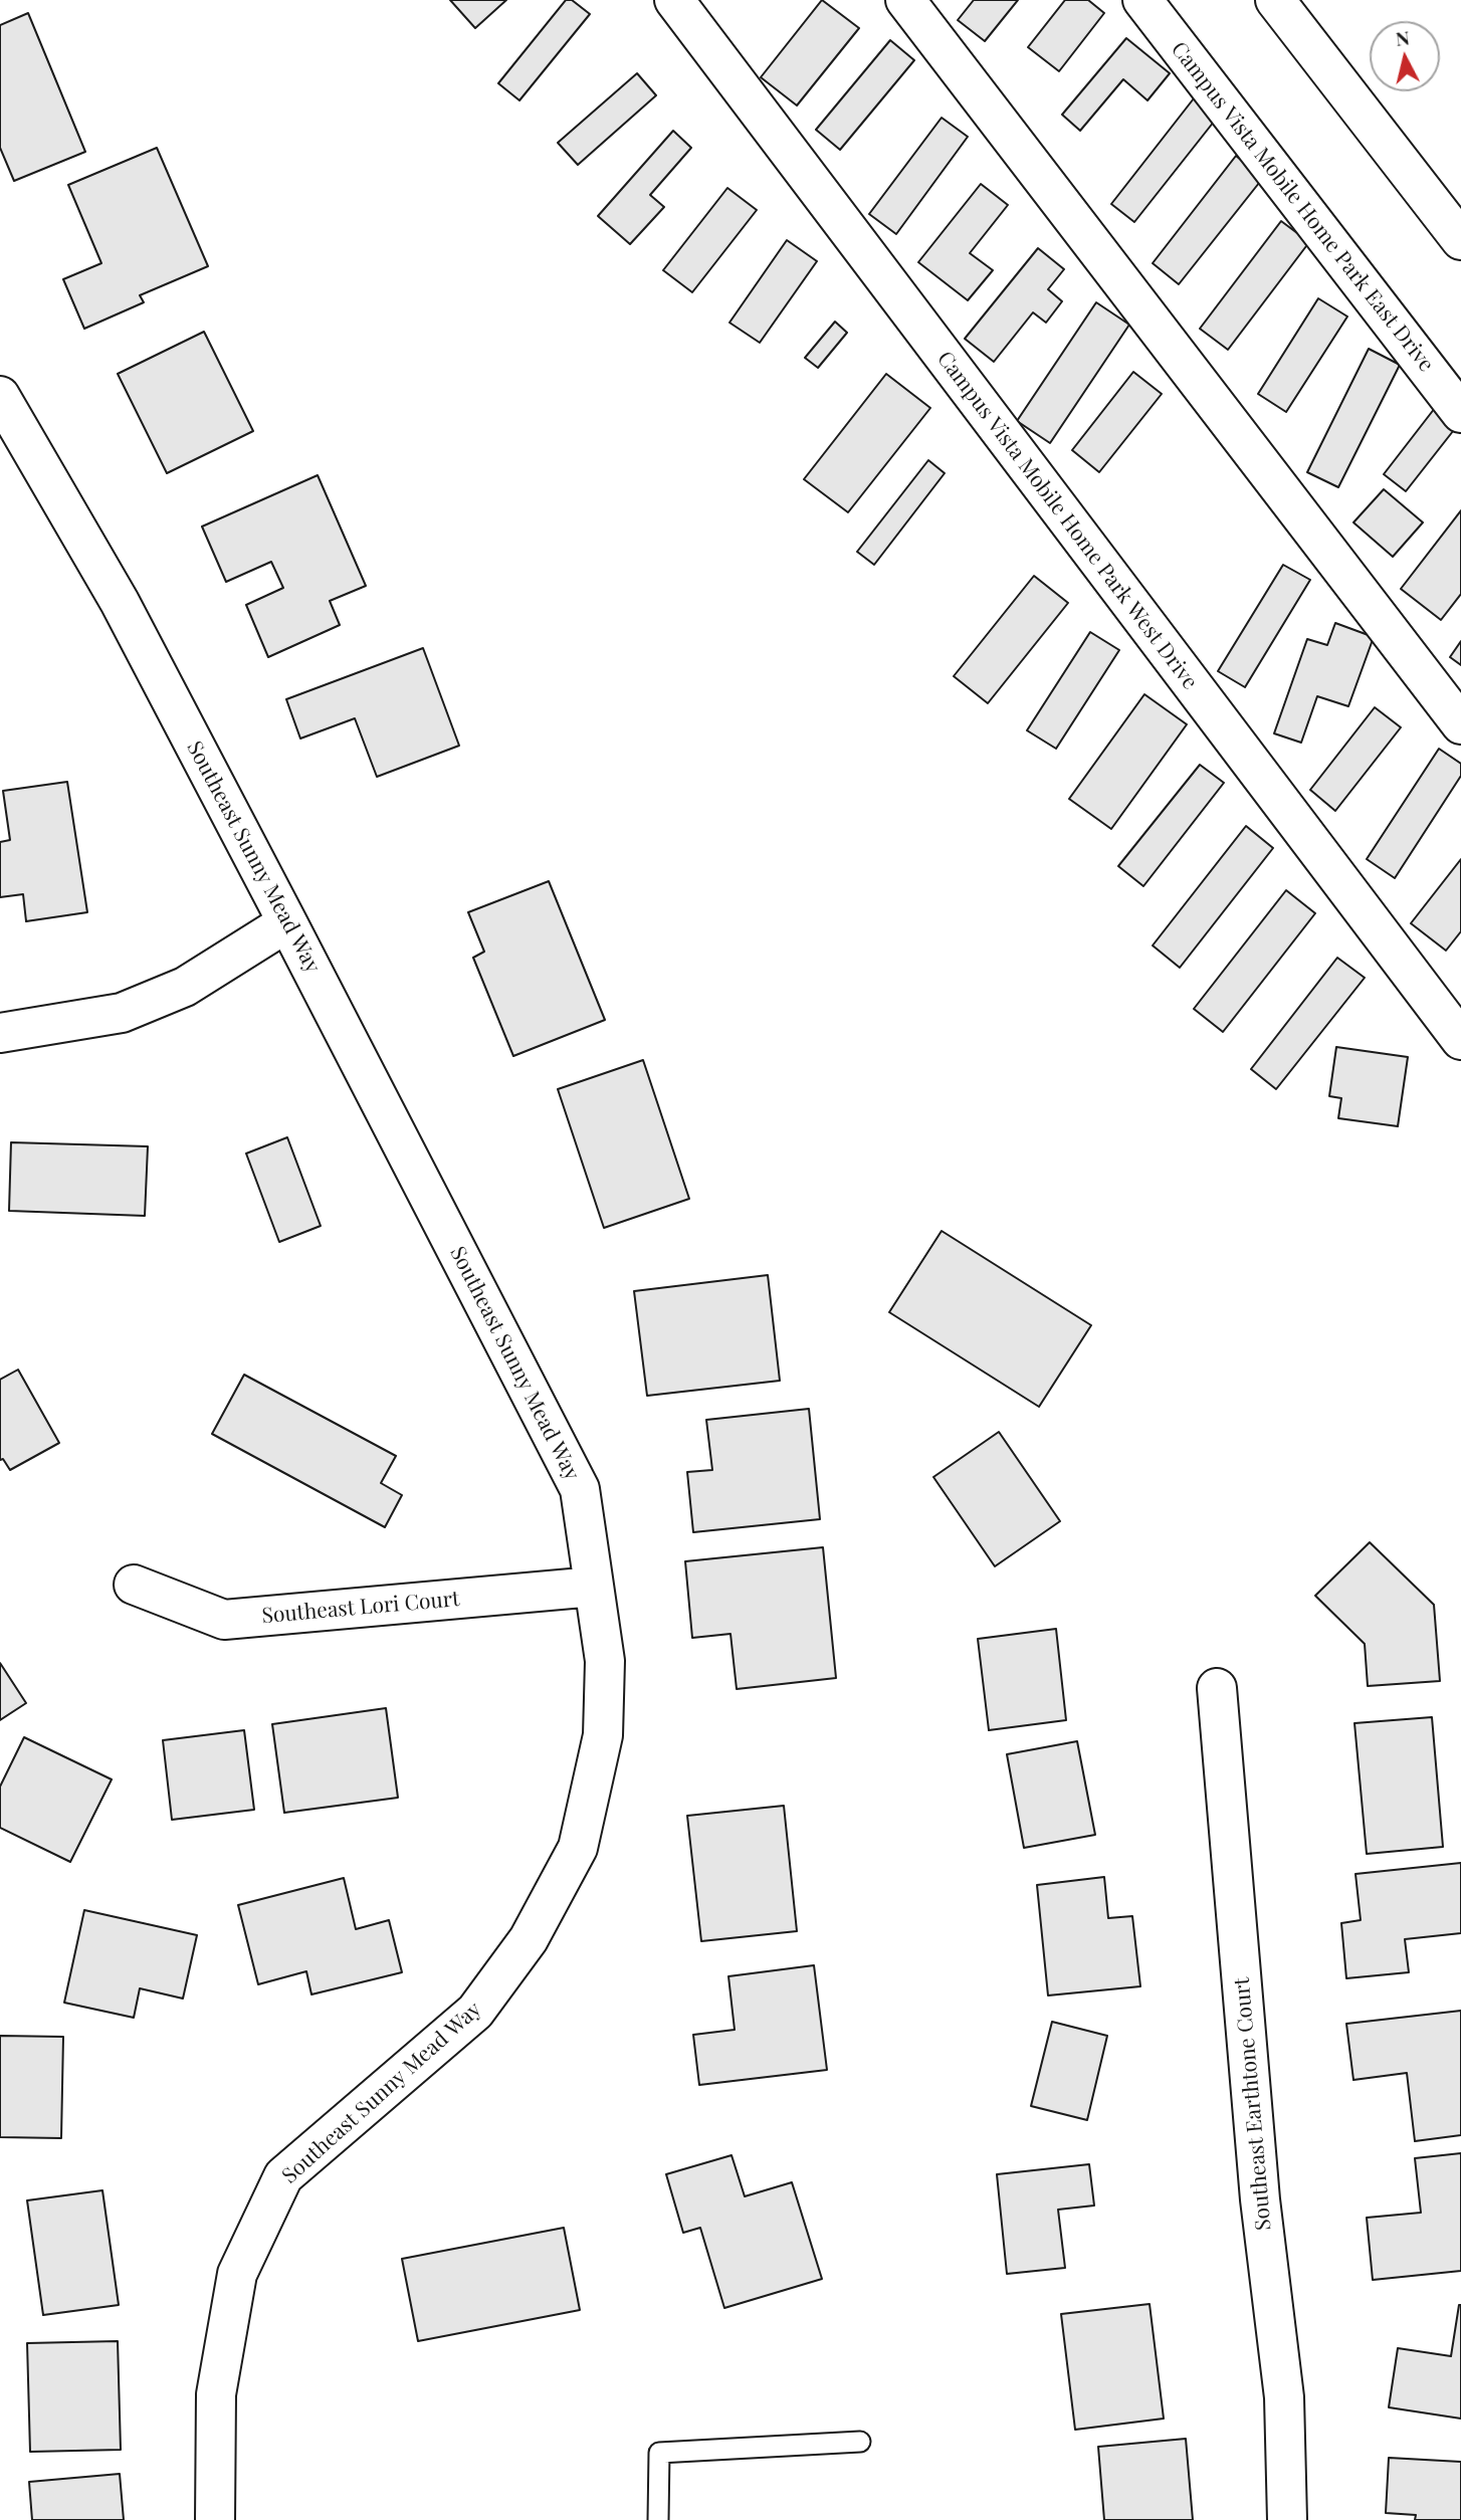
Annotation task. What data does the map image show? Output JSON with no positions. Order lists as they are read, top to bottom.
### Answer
{
  "streets": {
    "street": [
      "Campus Vista Mobile Home Park East Drive",
      "Campus Vista Mobile Home Park West Drive",
      "Southeast Sunny Mead Way",
      "Southeast Lori Court",
      "Southeast Earthtone Court"
    ]
  },
  "crossings": [
    ["Southeast Sunny Mead Way", "Southeast Lori Court"]
  ],
  "north": "top"
}
